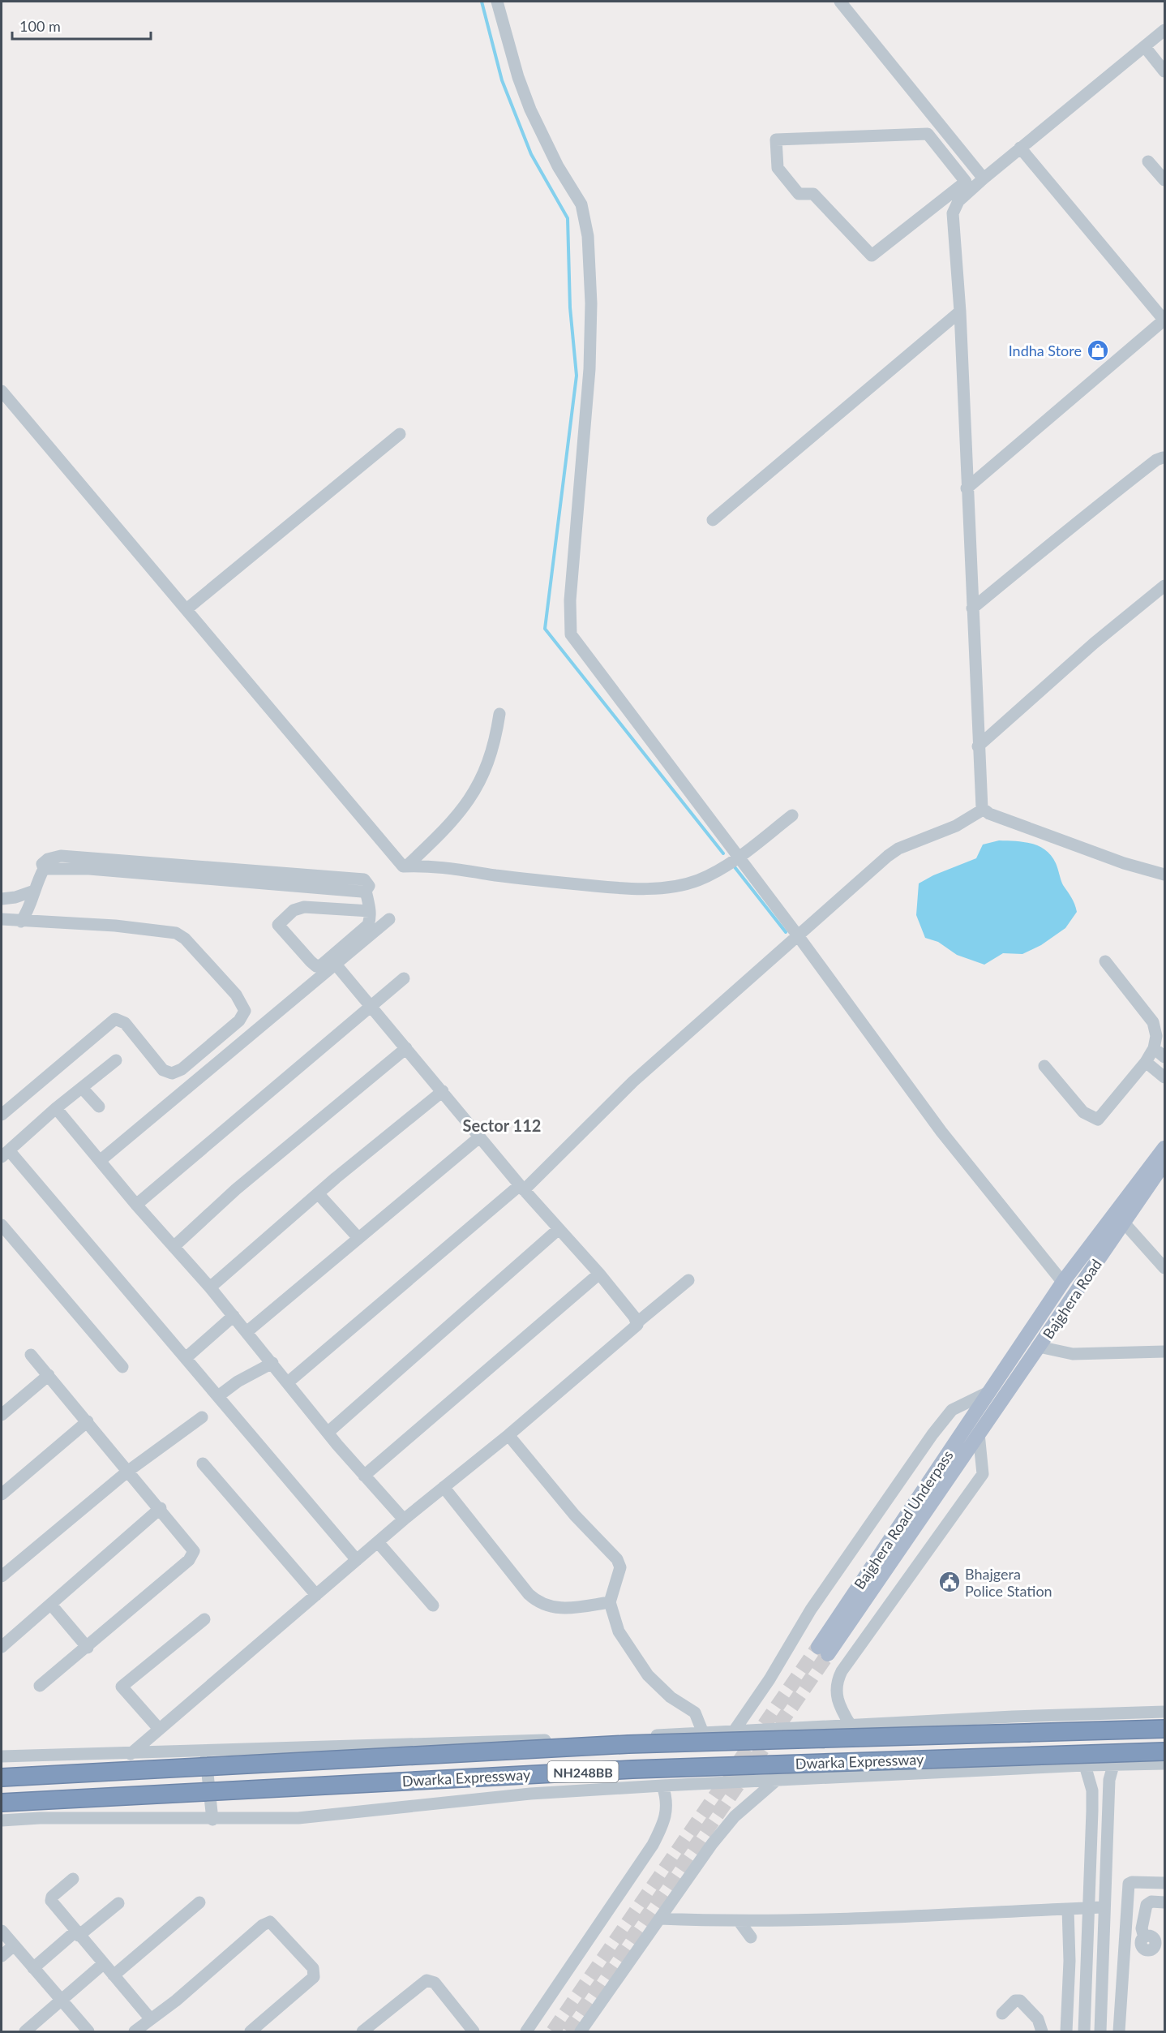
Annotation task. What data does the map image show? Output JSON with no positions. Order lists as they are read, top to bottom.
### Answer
{
  "streets": {
    "highway": ["Dwarka Expressway", "NH248BB"],
    "main road": ["Bajghera Road", "Bajghera Road Underpass"]
  },
  "crossings": [
    ["Bajghera Road", "Bajghera Road Underpass"]
  ],
  "districts": ["Sector 112"],
  "places": {
    "shop": ["Indha Store"],
    "public building": ["Bhajgera Police Station"]
  },
  "scale_bar": "100 m"
}
